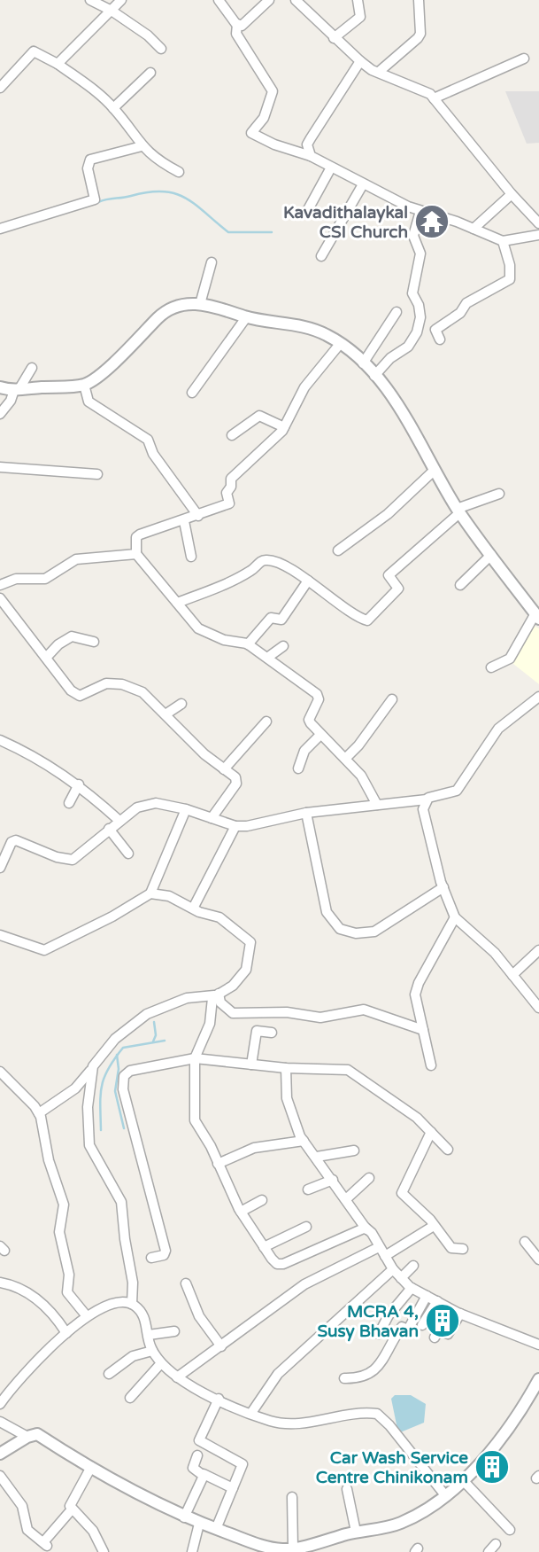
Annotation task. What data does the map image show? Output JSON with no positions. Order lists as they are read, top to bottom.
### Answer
{
  "places": {
    "temple": ["Kavadithalaykal CSI Church"],
    "building": ["MCRA 4, Susy Bhavan", "Car Wash Service Centre Chinikonam"]
  }
}
